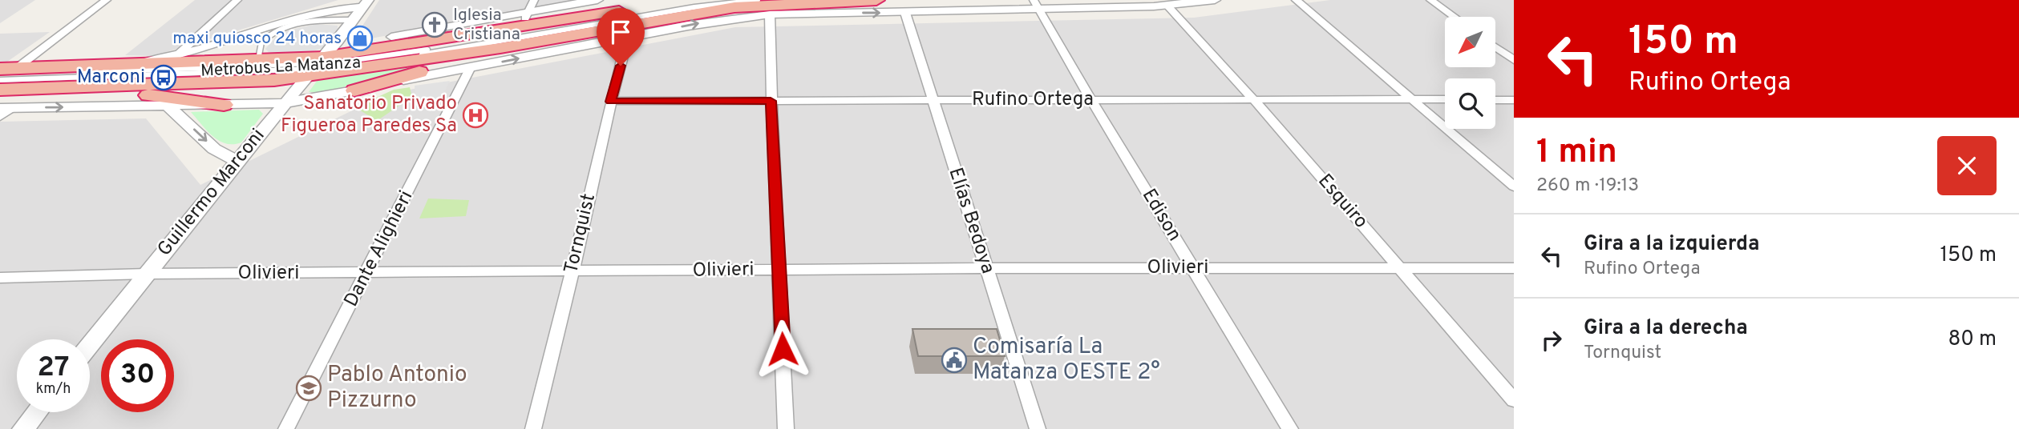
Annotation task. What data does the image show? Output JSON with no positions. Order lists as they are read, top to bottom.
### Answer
{
  "streets": {
    "street": [
      "Rufino Ortega",
      "Guillermo Marconi",
      "Esquiro",
      "Edison",
      "Elías Bedoya",
      "Tornquist",
      "Dante Alighieri",
      "Olivieri"
    ],
    "lane": ["Metrobus La Matanza"]
  },
  "crossings": [
    ["Metrobus La Matanza", "Guillermo Marconi"],
    ["Rufino Ortega", "Esquiro"],
    ["Rufino Ortega", "Edison"],
    ["Rufino Ortega", "Elías Bedoya"],
    ["Rufino Ortega", "Tornquist"],
    ["Guillermo Marconi", "Olivieri"],
    ["Esquiro", "Olivieri"],
    ["Edison", "Olivieri"],
    ["Elías Bedoya", "Olivieri"],
    ["Tornquist", "Olivieri"],
    ["Dante Alighieri", "Olivieri"]
  ],
  "places": {
    "church": ["Iglesia Cristiana"],
    "shop": ["maxi quiosco 24 horas"],
    "bus stop": ["Marconi"],
    "hospital": ["Sanatorio Privado Figueroa Paredes Sa"],
    "public building": ["Comisaría La Matanza OESTE 2°"],
    "school or university": ["Pablo Antonio Pizzurno"]
  },
  "north": "bottom left",
  "page": {
    "turn": ["150 m", "Rufino Ortega"],
    "heading": ["1 min", "260 m · 19:13"],
    "list": [
      {
        "name": "Gira a la izquierda",
        "note": "Rufino Ortega",
        "value": "150 m"
      },
      {
        "name": "Gira a la derecha",
        "note": "Tornquist",
        "value": "80 m"
      }
    ],
    "speed": "27 km/h",
    "limit": "30"
  }
}
